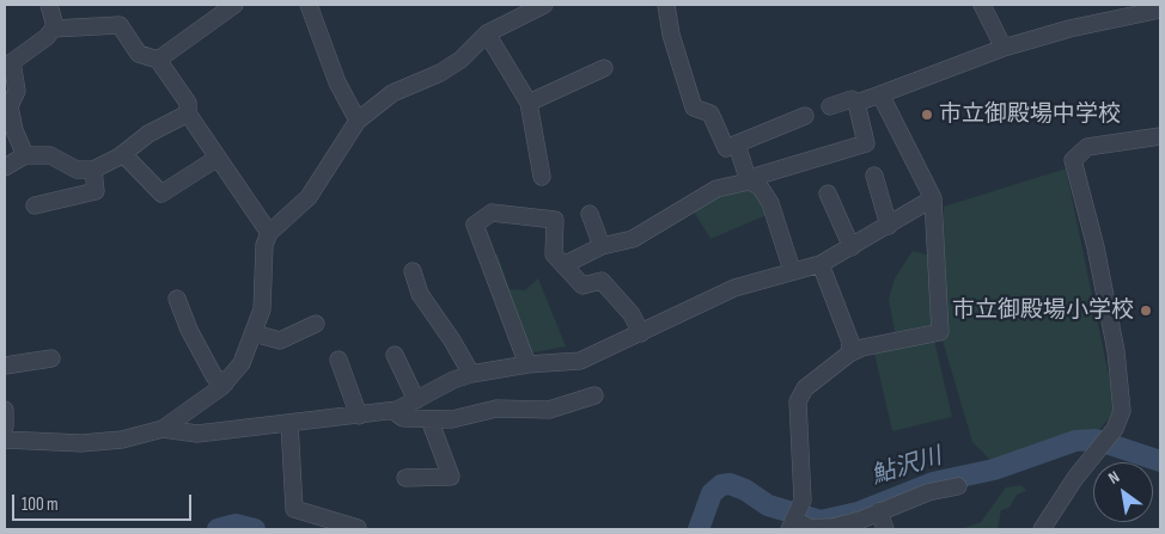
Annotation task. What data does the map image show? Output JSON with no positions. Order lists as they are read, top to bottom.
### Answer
{
  "water": ["鮎沢川"],
  "places": ["市立御殿場中学校", "市立御殿場小学校"],
  "scale_bar": "100 m",
  "north": "top left"
}
